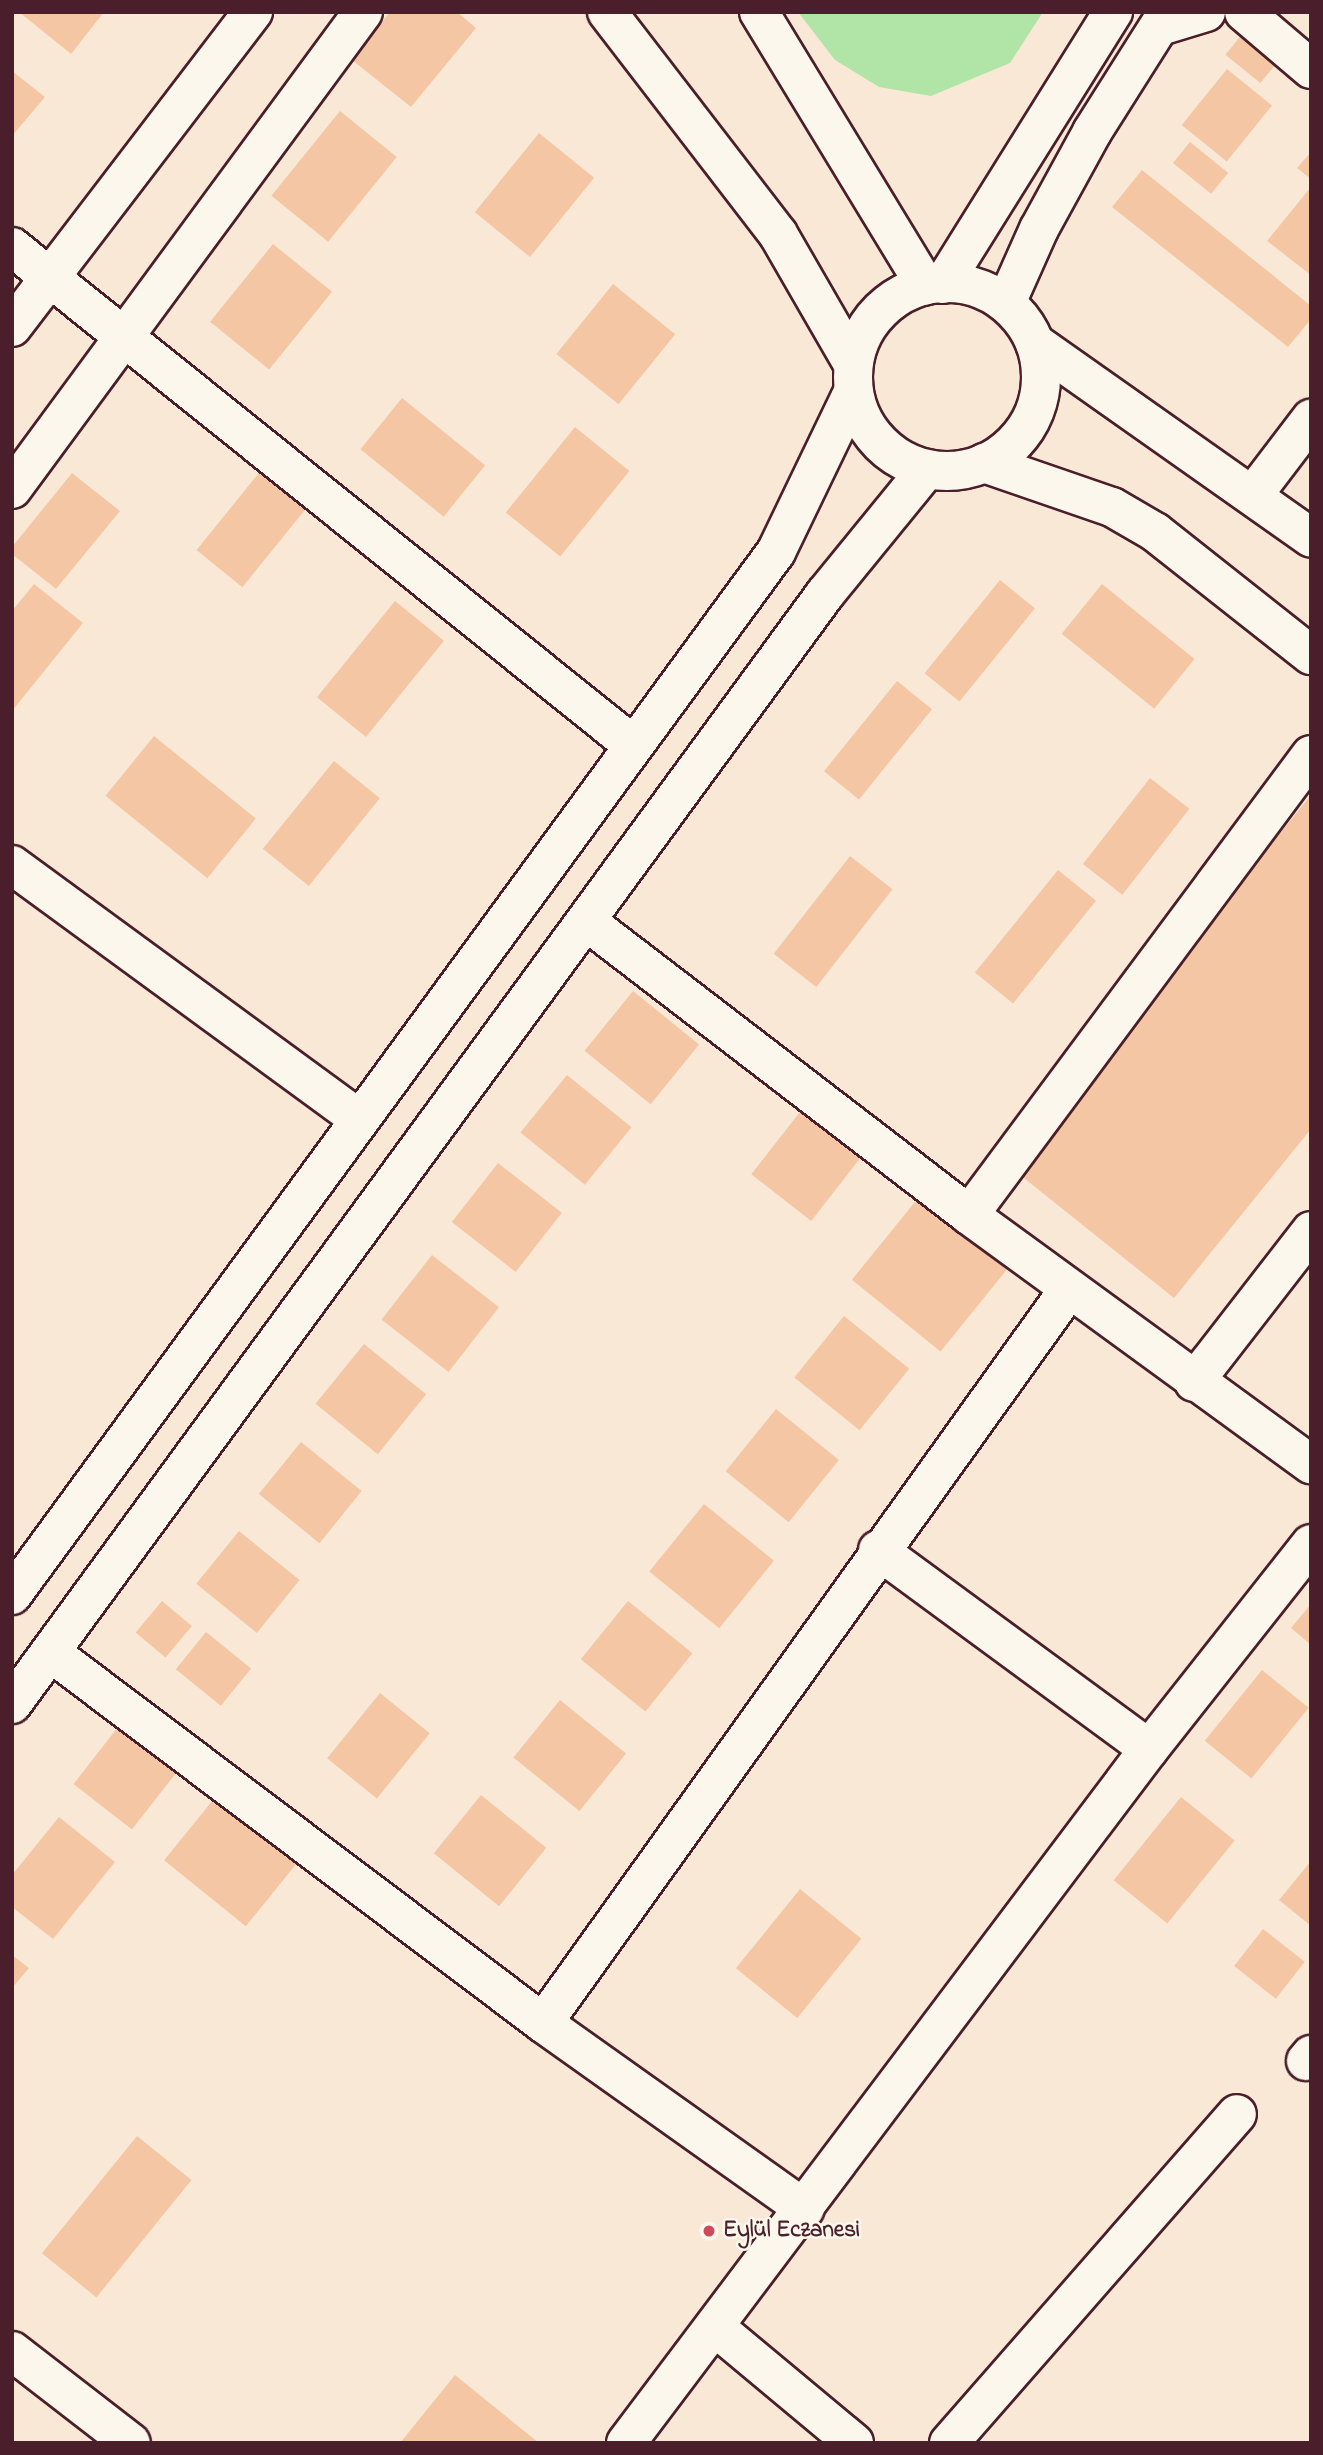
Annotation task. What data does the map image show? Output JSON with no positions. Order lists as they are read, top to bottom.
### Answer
{
  "places": ["Eylül Eczanesi"]
}
